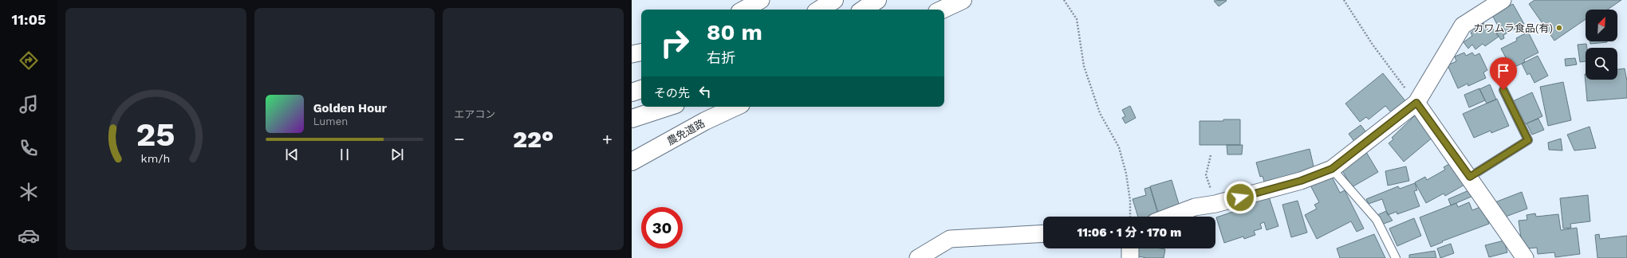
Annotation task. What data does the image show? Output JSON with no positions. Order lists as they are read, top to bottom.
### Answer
{
  "streets": {
    "main road": ["農免道路"]
  },
  "places": ["カワムラ食品(有)"],
  "north": "top right",
  "page": {
    "tabs": "11:05",
    "tile": "エアコン",
    "turn": ["80 m", "右折"],
    "then": "その先",
    "song": ["Golden Hour", "Lumen"],
    "heat": ["−", "22°", "+"],
    "limit": "30",
    "trip": "11:06 · 1 分 · 170 m",
    "gauge": ["25", "km/h"]
  }
}
